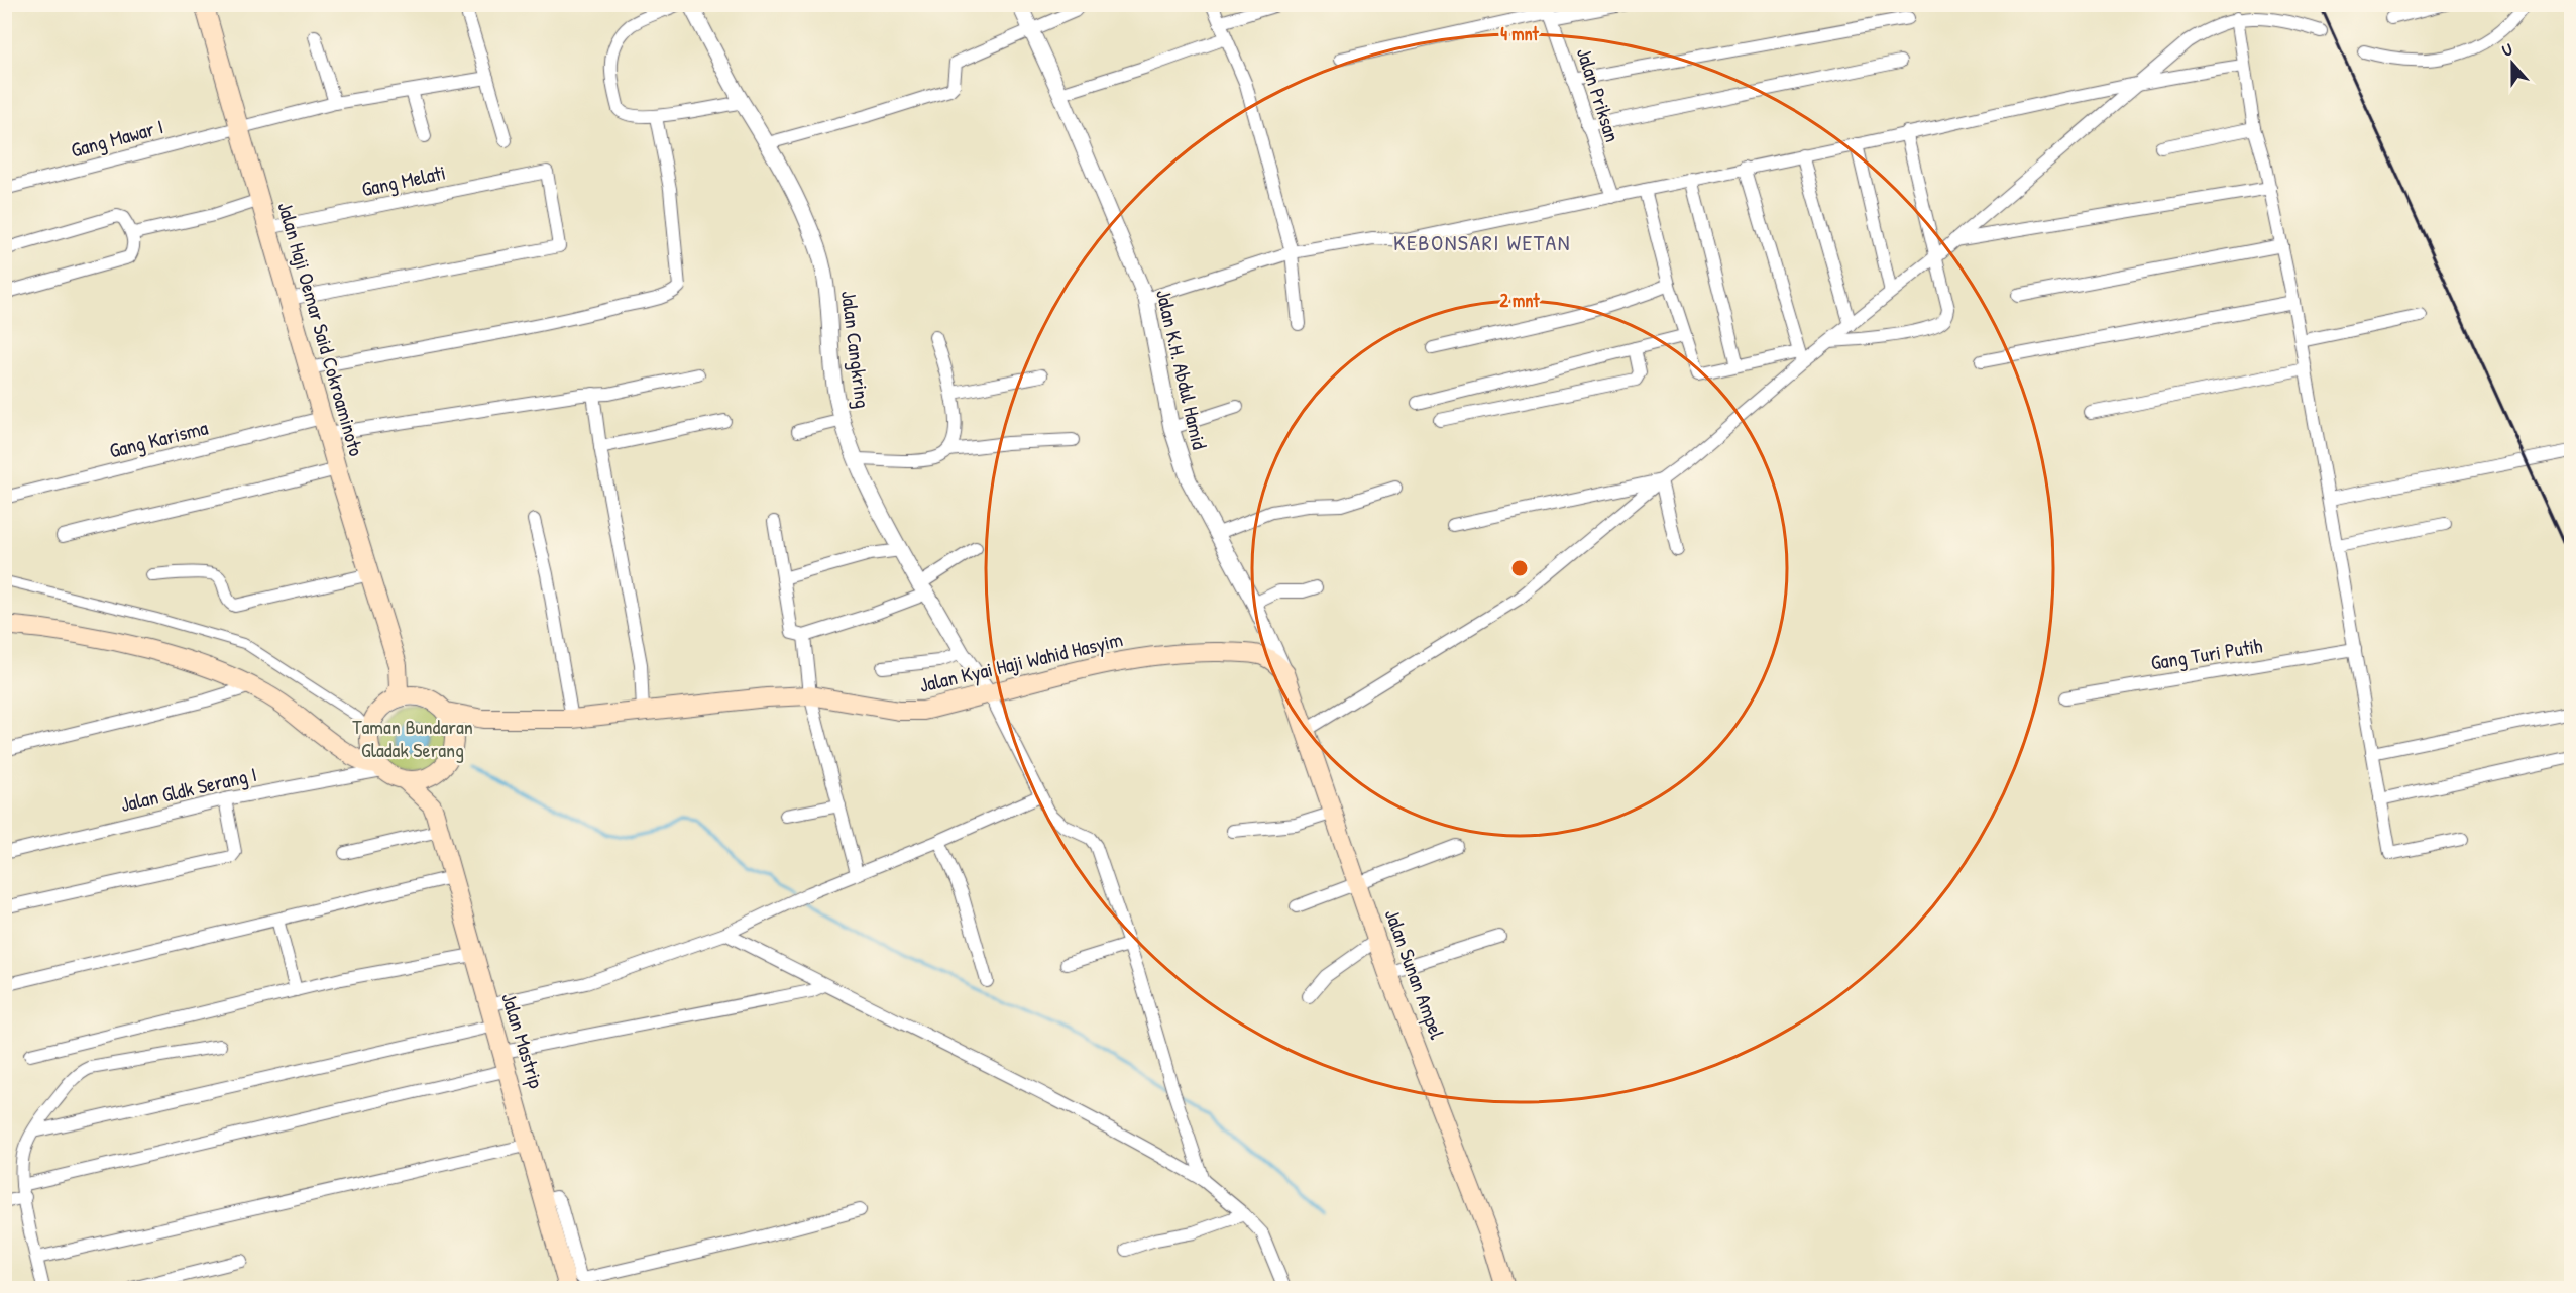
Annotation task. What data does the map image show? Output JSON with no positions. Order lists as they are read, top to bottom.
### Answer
{
  "streets": {
    "main road": [
      "Jalan Haji Oemar Said Cokroaminoto",
      "Jalan Kyai Haji Wahid Hasyim",
      "Jalan Sunan Ampel",
      "Jalan Mastrip"
    ],
    "street": [
      "Jalan Priksan",
      "Gang Mawar I",
      "Gang Melati",
      "Jalan Cangkring",
      "Jalan K.H. Abdul Hamid",
      "Gang Karisma",
      "Gang Turi Putih",
      "Jalan Gldk Serang I"
    ]
  },
  "crossings": [
    ["Gang Mawar I", "Jalan Haji Oemar Said Cokroaminoto"],
    ["Gang Melati", "Jalan Haji Oemar Said Cokroaminoto"],
    ["Jalan Haji Oemar Said Cokroaminoto", "Gang Karisma"],
    ["Jalan Cangkring", "Jalan Kyai Haji Wahid Hasyim"],
    ["Jalan K.H. Abdul Hamid", "Jalan Kyai Haji Wahid Hasyim"],
    ["Jalan K.H. Abdul Hamid", "Jalan Sunan Ampel"],
    ["Jalan Kyai Haji Wahid Hasyim", "Jalan Sunan Ampel"]
  ],
  "districts": ["KEBONSARI WETAN"],
  "parks": ["Taman Bundaran Gladak Serang"],
  "north": "top",
  "rings": ["4 mnt", "2 mnt"]
}
